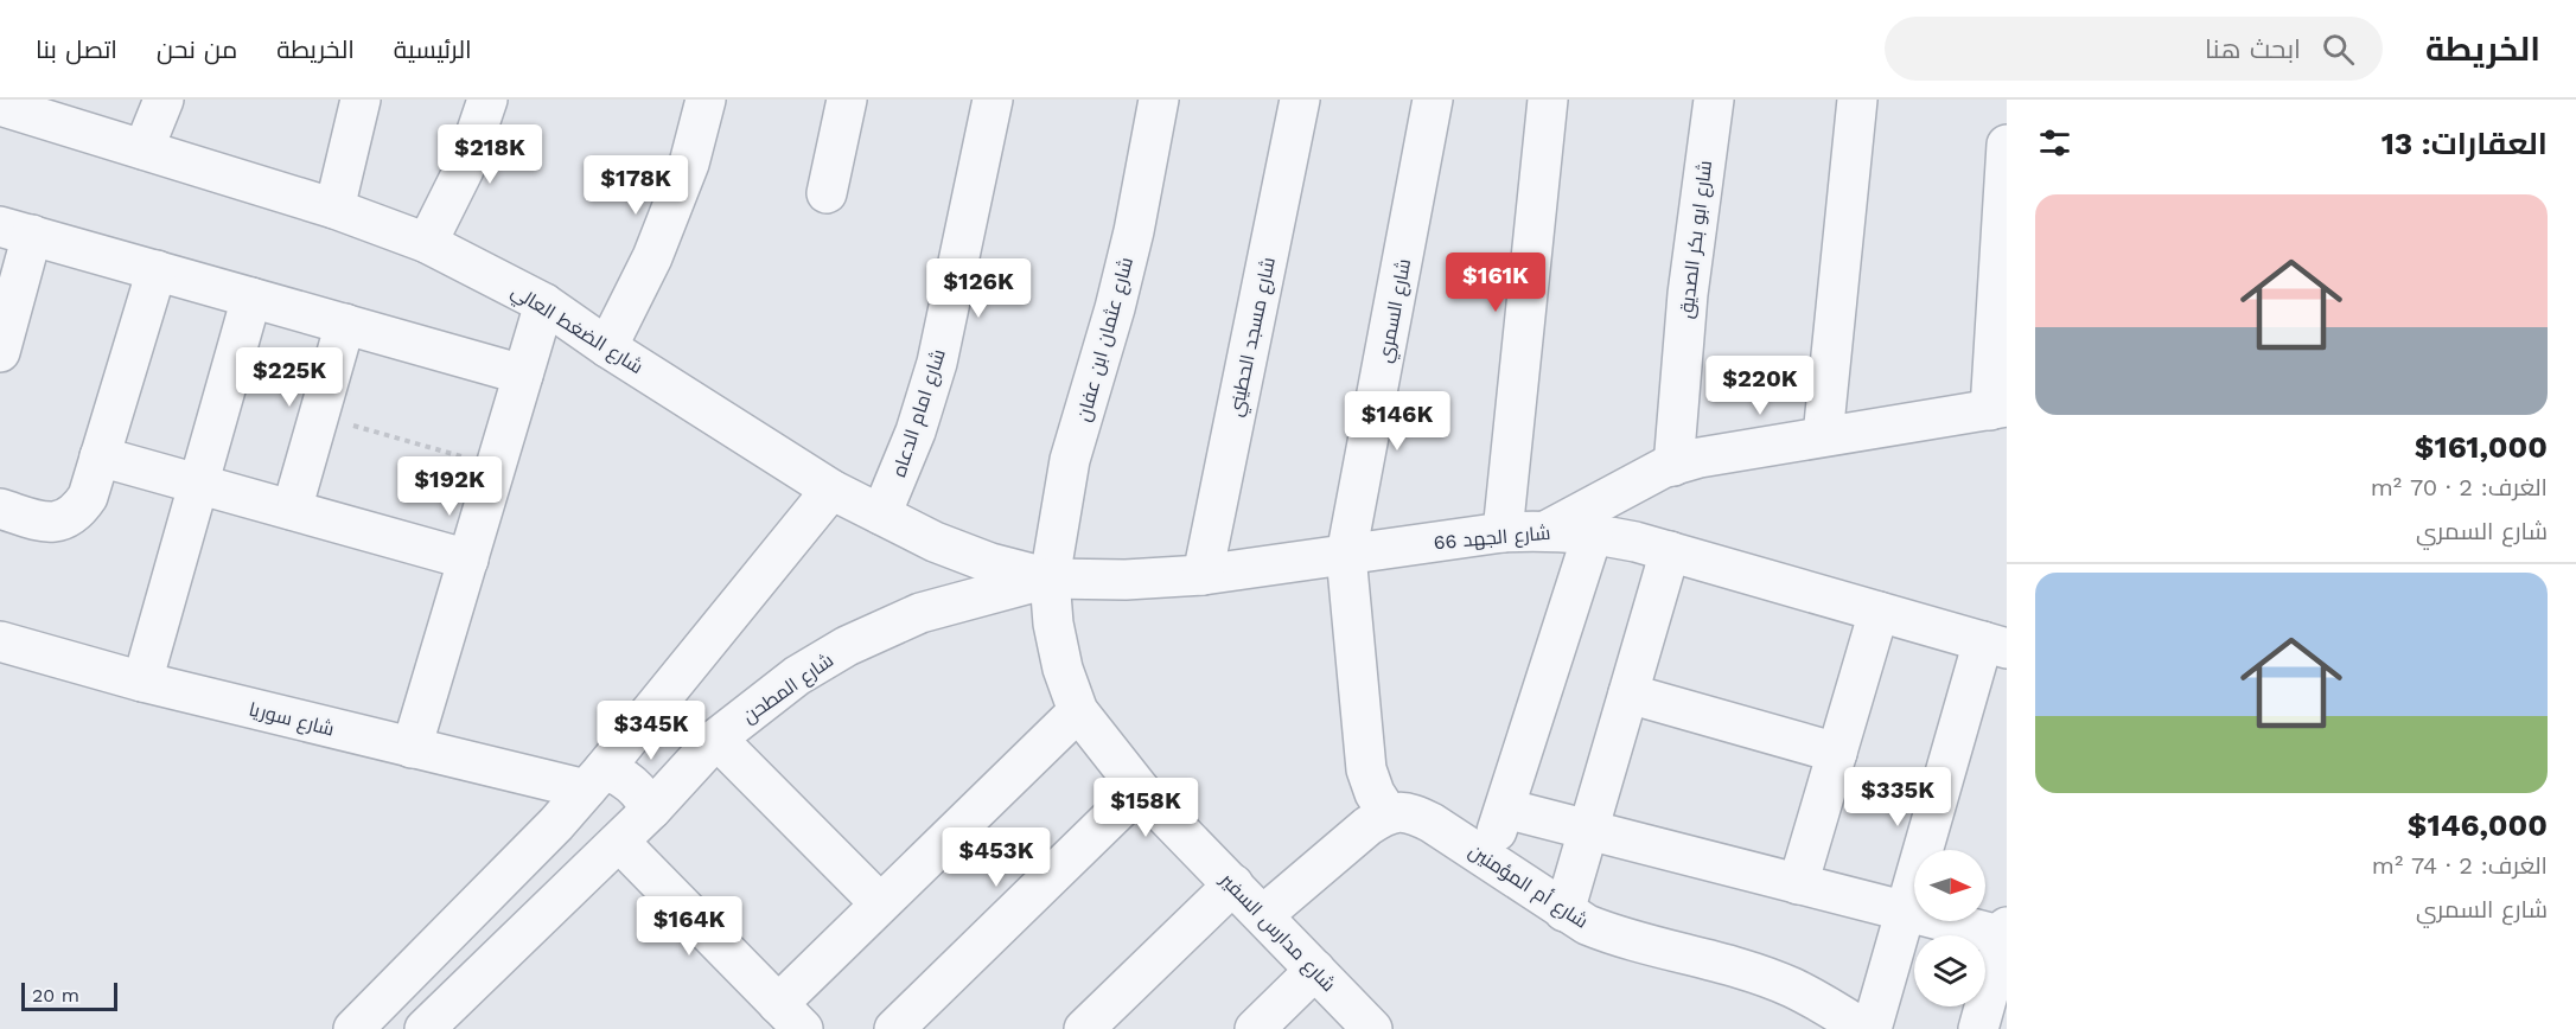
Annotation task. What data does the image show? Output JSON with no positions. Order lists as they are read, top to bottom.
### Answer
{
  "streets": {
    "street": [
      "شارع ابو بكر الصديق",
      "شارع السمري",
      "شارع الضغط العالي",
      "شارع مسجد الحطيني",
      "شارع عثمان ابن عفان",
      "شارع امام الدعاه",
      "شارع الجهد 66",
      "شارع المطحن",
      "شارع سوريا",
      "شارع أم المؤمنين",
      "شارع مدارس السفير"
    ]
  },
  "crossings": [
    ["شارع السمري", "شارع الجهد 66"],
    ["شارع السمري", "شارع أم المؤمنين"],
    ["شارع الضغط العالي", "شارع عثمان ابن عفان"],
    ["شارع الضغط العالي", "شارع امام الدعاه"],
    ["شارع الضغط العالي", "شارع الجهد 66"],
    ["شارع الضغط العالي", "شارع المطحن"],
    ["شارع الضغط العالي", "شارع مدارس السفير"],
    ["شارع مسجد الحطيني", "شارع الجهد 66"],
    ["شارع عثمان ابن عفان", "شارع الجهد 66"],
    ["شارع عثمان ابن عفان", "شارع المطحن"],
    ["شارع عثمان ابن عفان", "شارع مدارس السفير"],
    ["شارع الجهد 66", "شارع المطحن"],
    ["شارع الجهد 66", "شارع مدارس السفير"],
    ["شارع المطحن", "شارع سوريا"],
    ["شارع المطحن", "شارع مدارس السفير"]
  ],
  "scale_bar": "20 m",
  "north": "right",
  "page": {
    "header": "الخريطة",
    "search": "ابحث هنا",
    "nav": [
      "الرئيسية",
      "الخريطة",
      "من نحن",
      "اتصل بنا"
    ],
    "heading": "العقارات: 13",
    "price": [
      "$218K",
      "$178K",
      "$161K",
      "$126K",
      "$225K",
      "$220K",
      "$146K",
      "$192K",
      "$345K",
      "$335K",
      "$158K",
      "$453K",
      "$164K"
    ],
    "list": [
      {
        "name": "$161,000",
        "note": "الغرف: 2 · 70 m² · شارع السمري"
      },
      {
        "name": "$146,000",
        "note": "الغرف: 2 · 74 m² · شارع السمري"
      }
    ],
    "scale": "20 m"
  }
}
